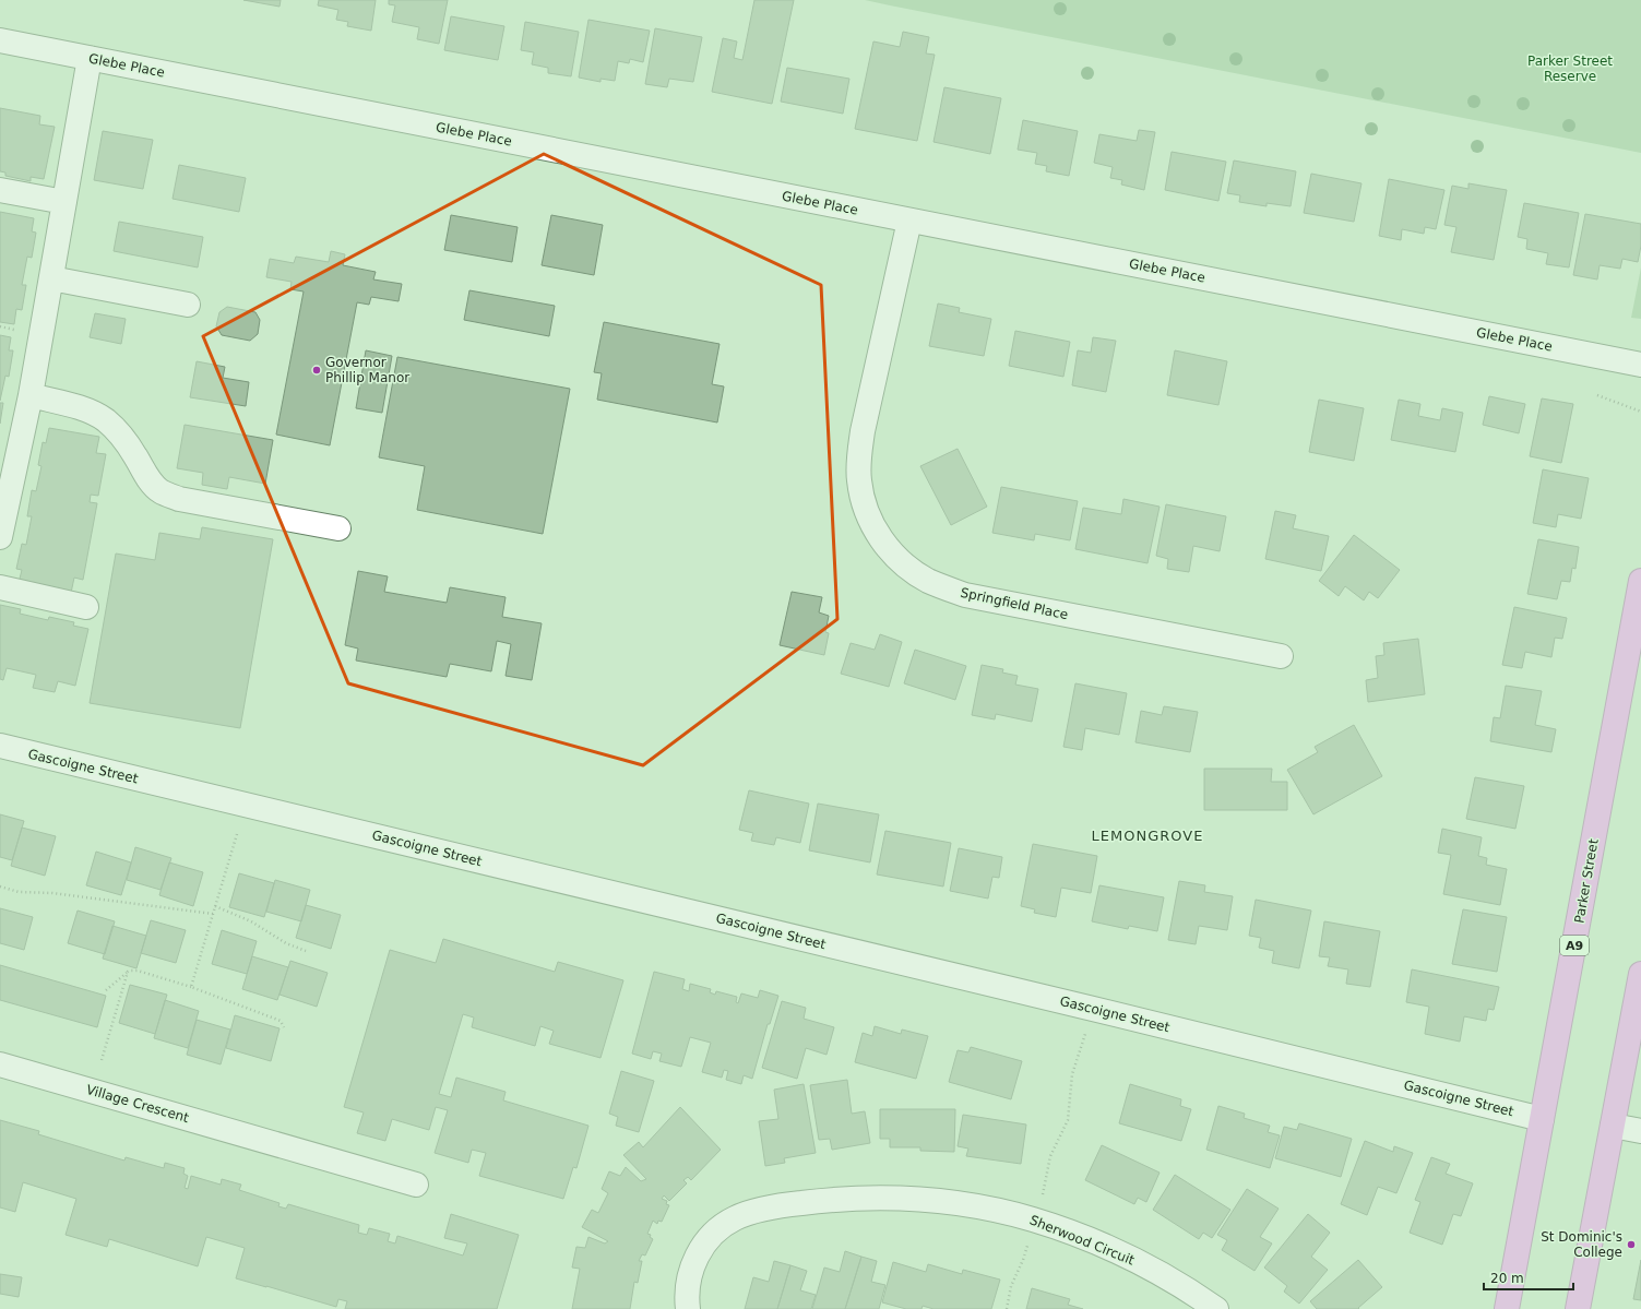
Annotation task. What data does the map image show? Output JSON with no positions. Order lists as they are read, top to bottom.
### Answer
{
  "streets": {
    "highway": ["Parker Street", "A9"],
    "street": [
      "Glebe Place",
      "Springfield Place",
      "Gascoigne Street",
      "Village Crescent",
      "Sherwood Circuit"
    ]
  },
  "crossings": [
    ["Glebe Place", "Springfield Place"],
    ["Gascoigne Street", "Parker Street"]
  ],
  "districts": ["LEMONGROVE"],
  "parks": ["Parker Street Reserve"],
  "places": ["Governor Phillip Manor", "St Dominic's College"],
  "scale_bar": "20 m"
}
